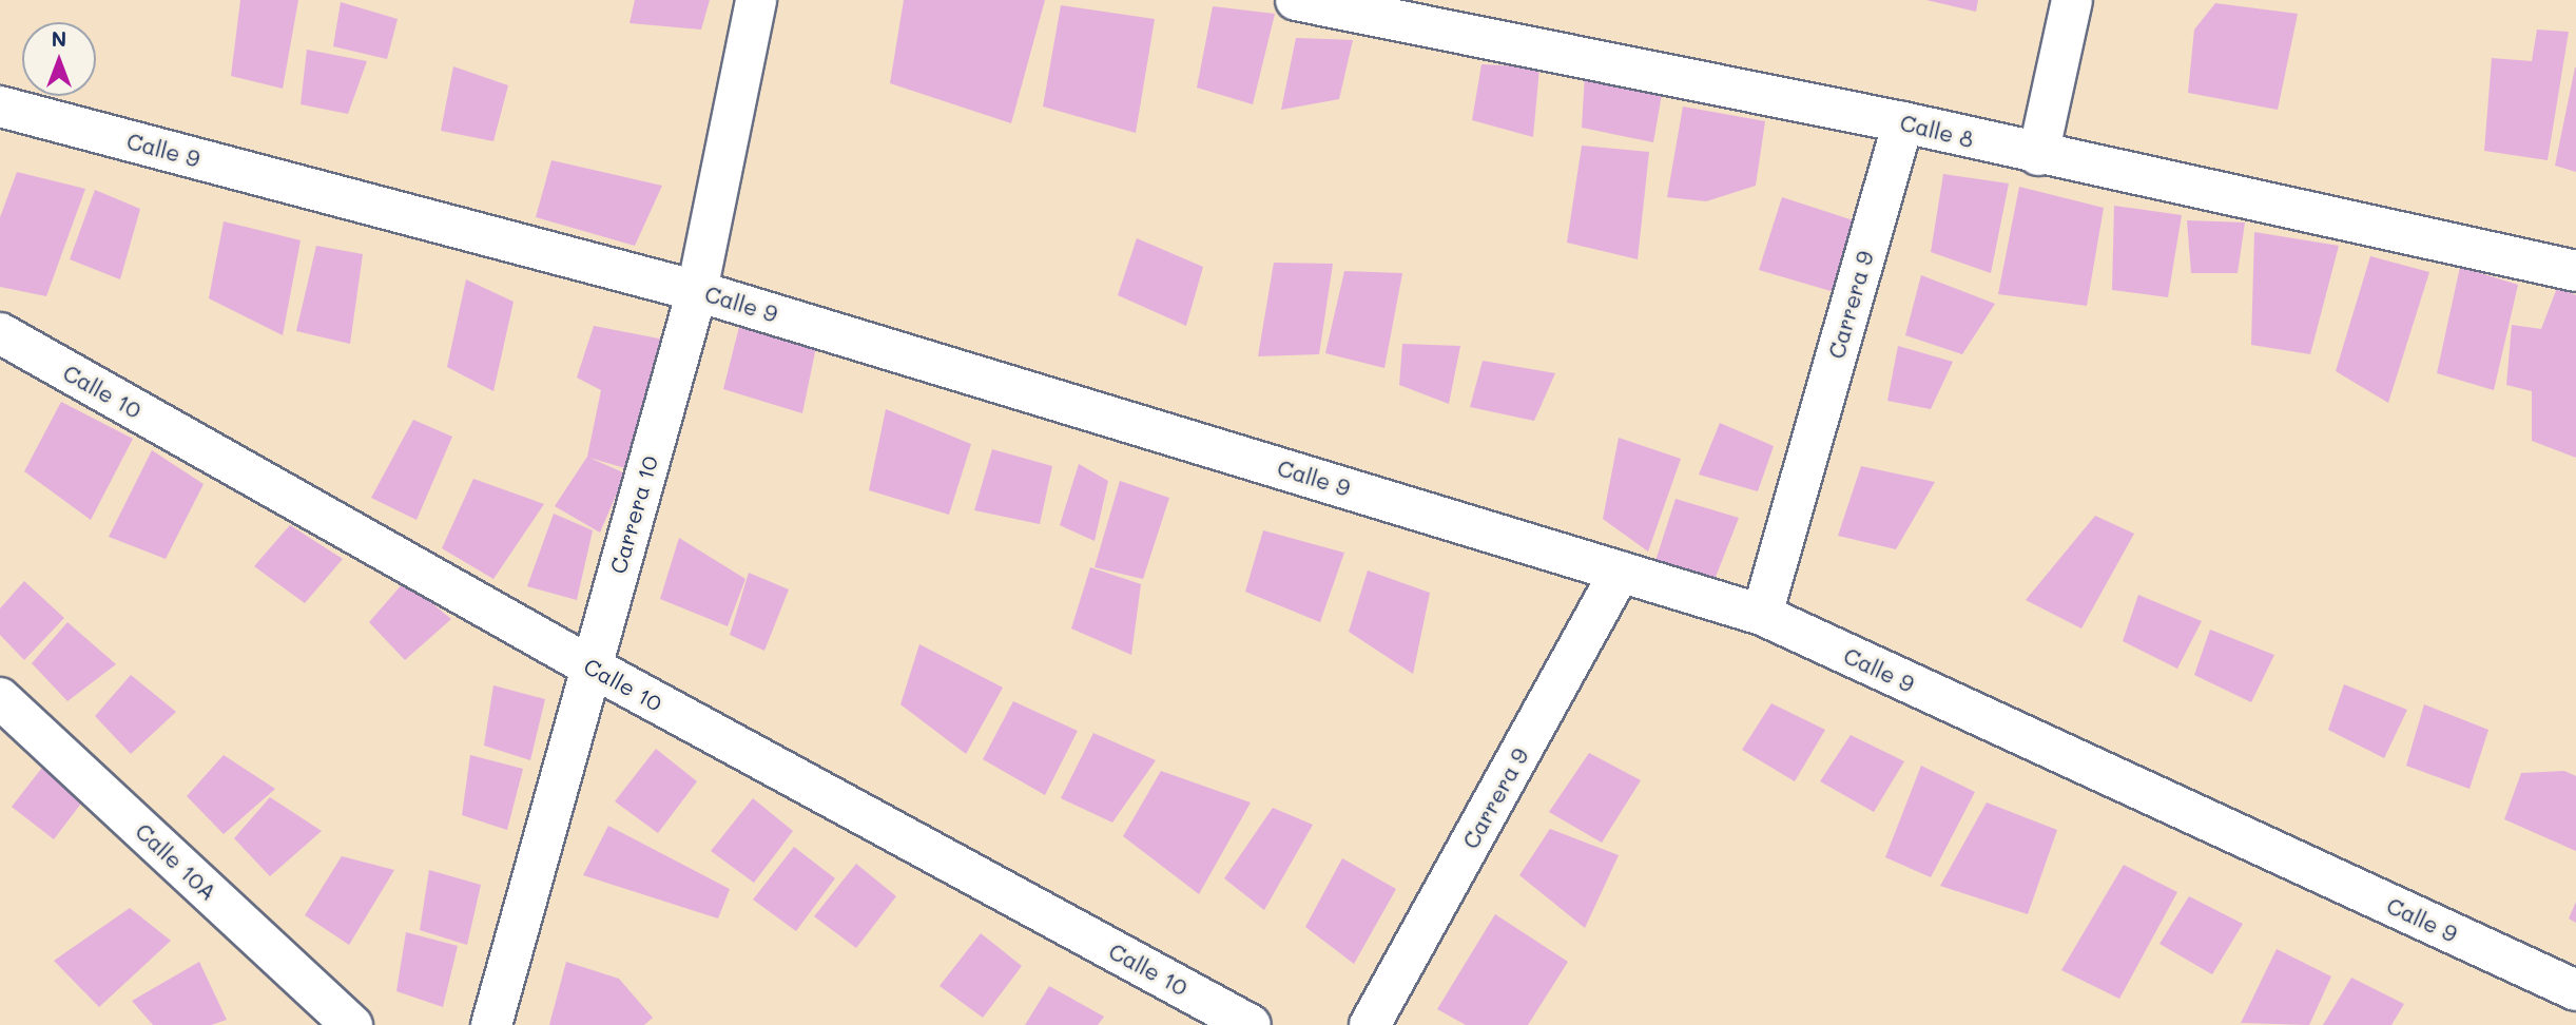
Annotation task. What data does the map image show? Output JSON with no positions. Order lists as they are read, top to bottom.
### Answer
{
  "streets": {
    "street": [
      "Calle 8",
      "Calle 9",
      "Carrera 9",
      "Calle 10",
      "Carrera 10",
      "Calle 10A"
    ]
  },
  "crossings": [
    ["Calle 8", "Carrera 9"],
    ["Calle 9", "Carrera 9"],
    ["Calle 9", "Carrera 10"],
    ["Calle 10", "Carrera 10"]
  ],
  "north": "top"
}
